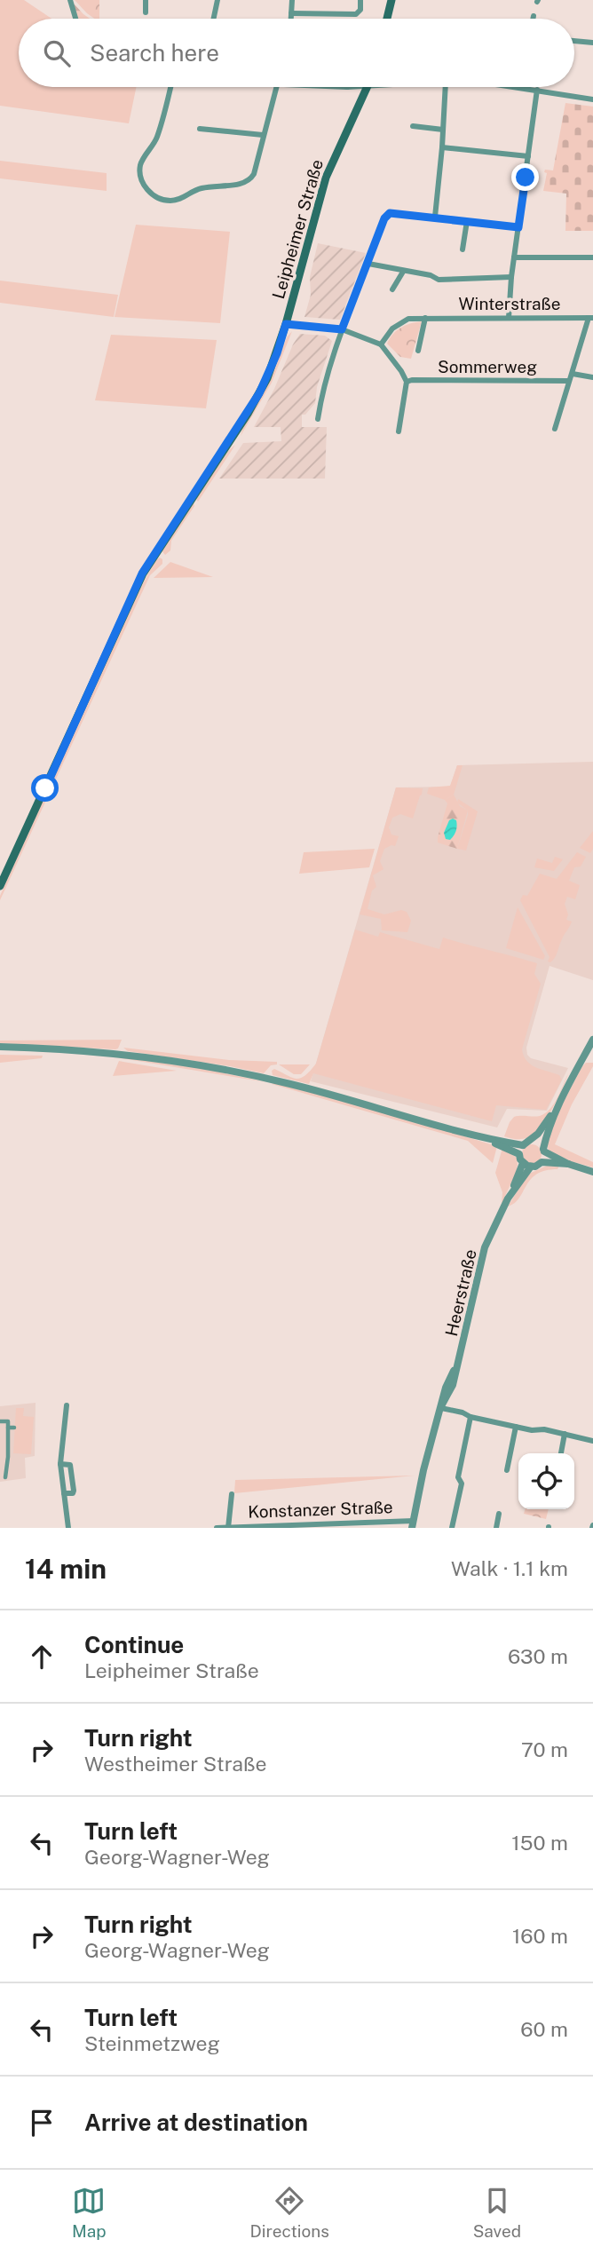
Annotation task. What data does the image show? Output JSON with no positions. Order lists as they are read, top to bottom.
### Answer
{
  "streets": {
    "main road": ["Leipheimer Straße"],
    "street": [
      "Winterstraße",
      "Sommerweg",
      "Heerstraße",
      "Konstanzer Straße"
    ]
  },
  "crossings": [
    ["Heerstraße", "Konstanzer Straße"]
  ],
  "page": {
    "search": "Search here",
    "heading": ["14 min", "Walk · 1.1 km"],
    "list": [
      ["Continue", "Leipheimer Straße", "630 m"],
      ["Turn right", "Westheimer Straße", "70 m"],
      ["Turn left", "Georg-Wagner-Weg", "150 m"],
      ["Turn right", "Georg-Wagner-Weg", "160 m"],
      ["Turn left", "Steinmetzweg", "60 m"],
      "Arrive at destination"
    ],
    "nav": ["Map", "Directions", "Saved"]
  }
}
